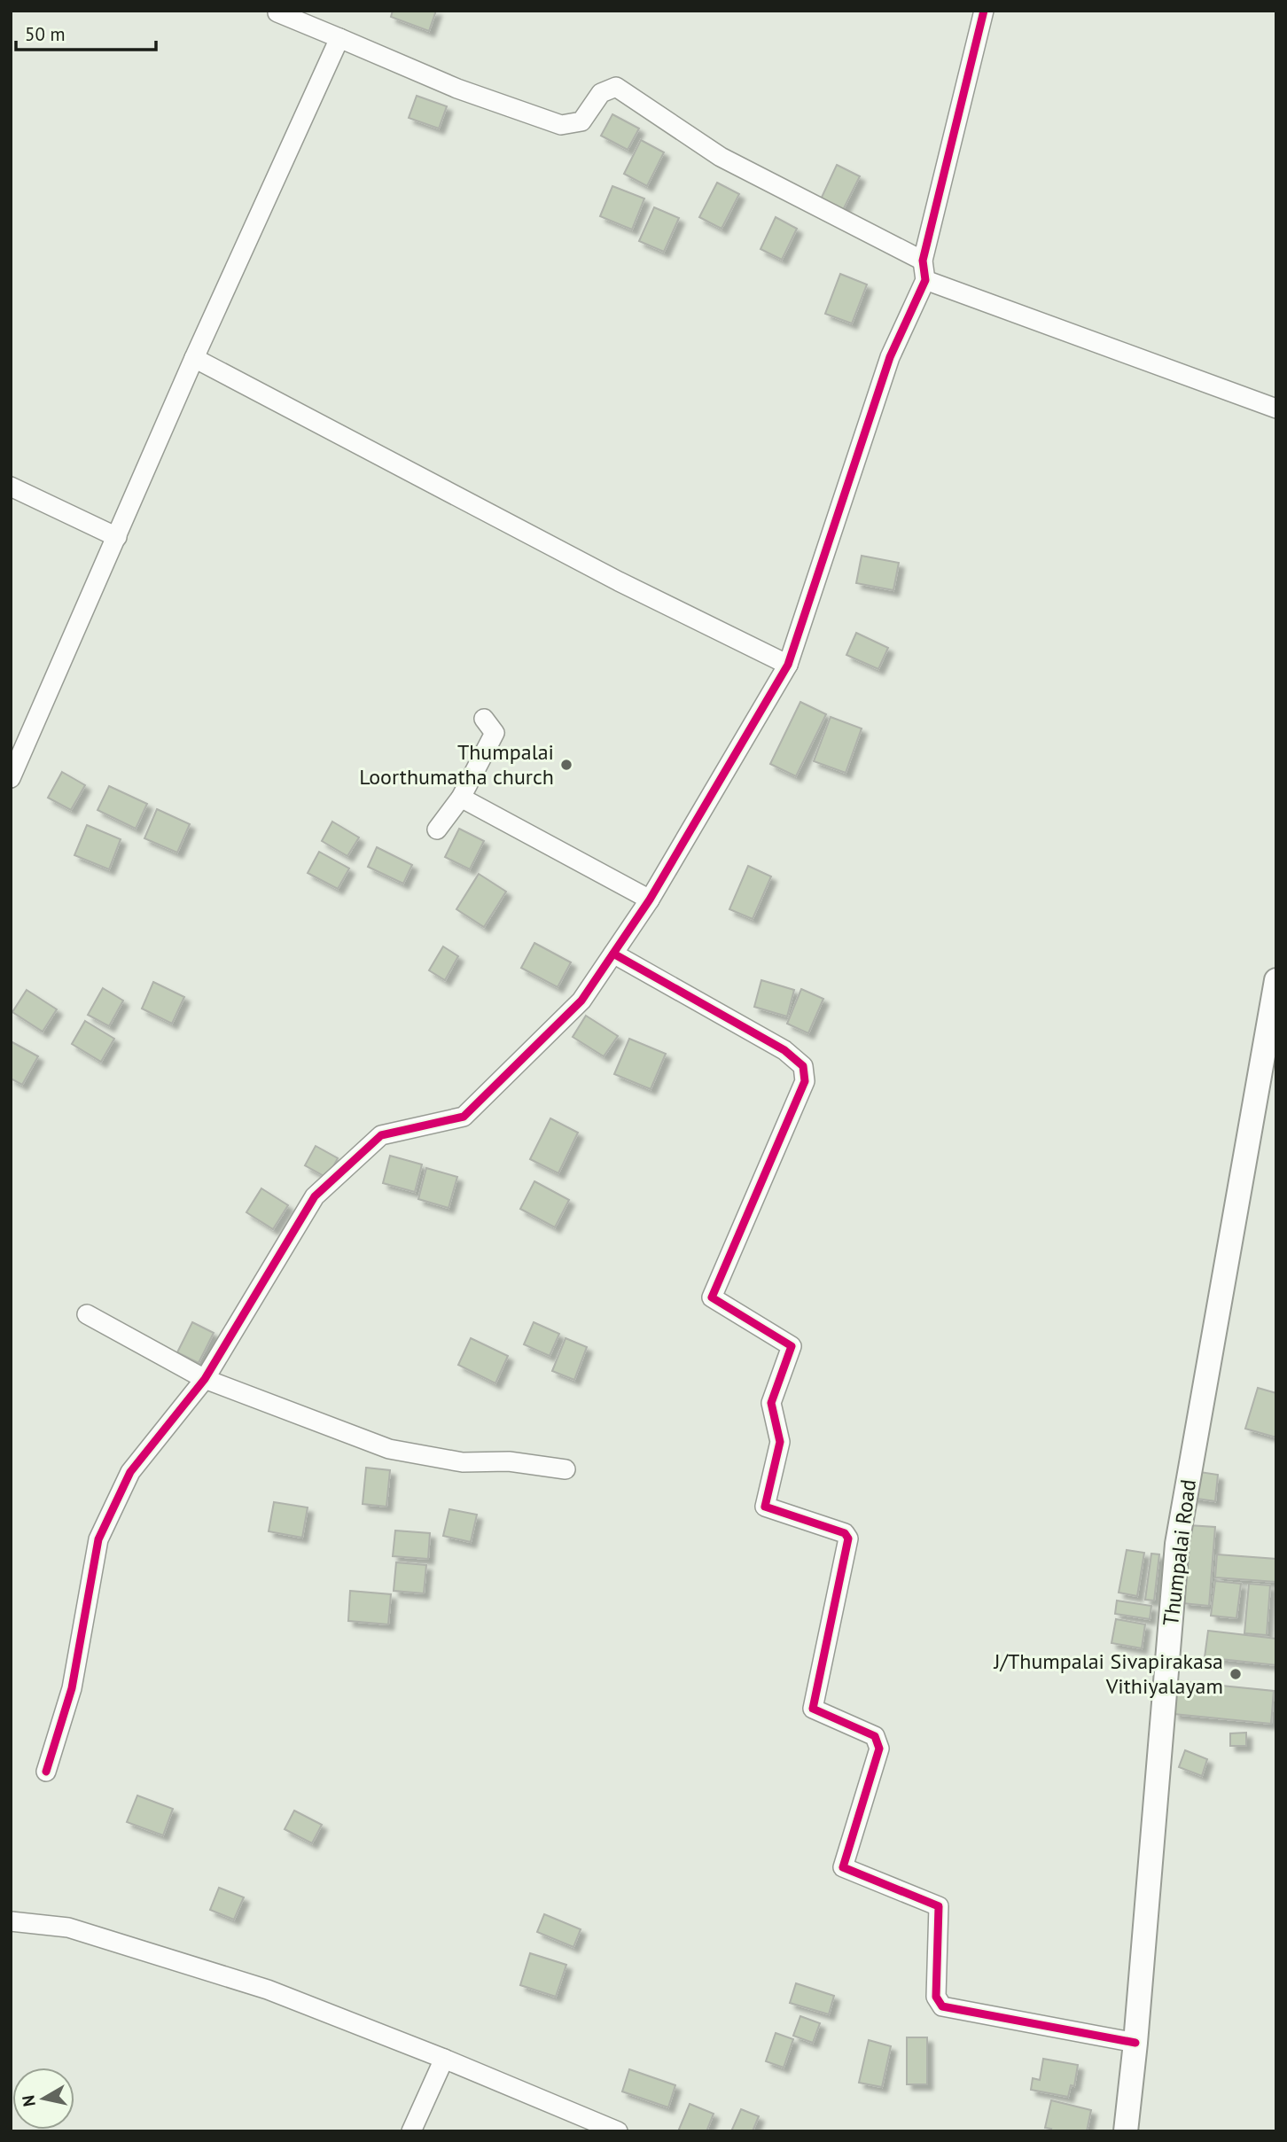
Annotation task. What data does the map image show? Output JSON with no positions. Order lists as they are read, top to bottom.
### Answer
{
  "streets": {
    "street": ["Thumpalai Road"]
  },
  "places": ["Thumpalai Loorthumatha church", "J/Thumpalai Sivapirakasa Vithiyalayam"],
  "scale_bar": "50 m",
  "north": "left"
}
